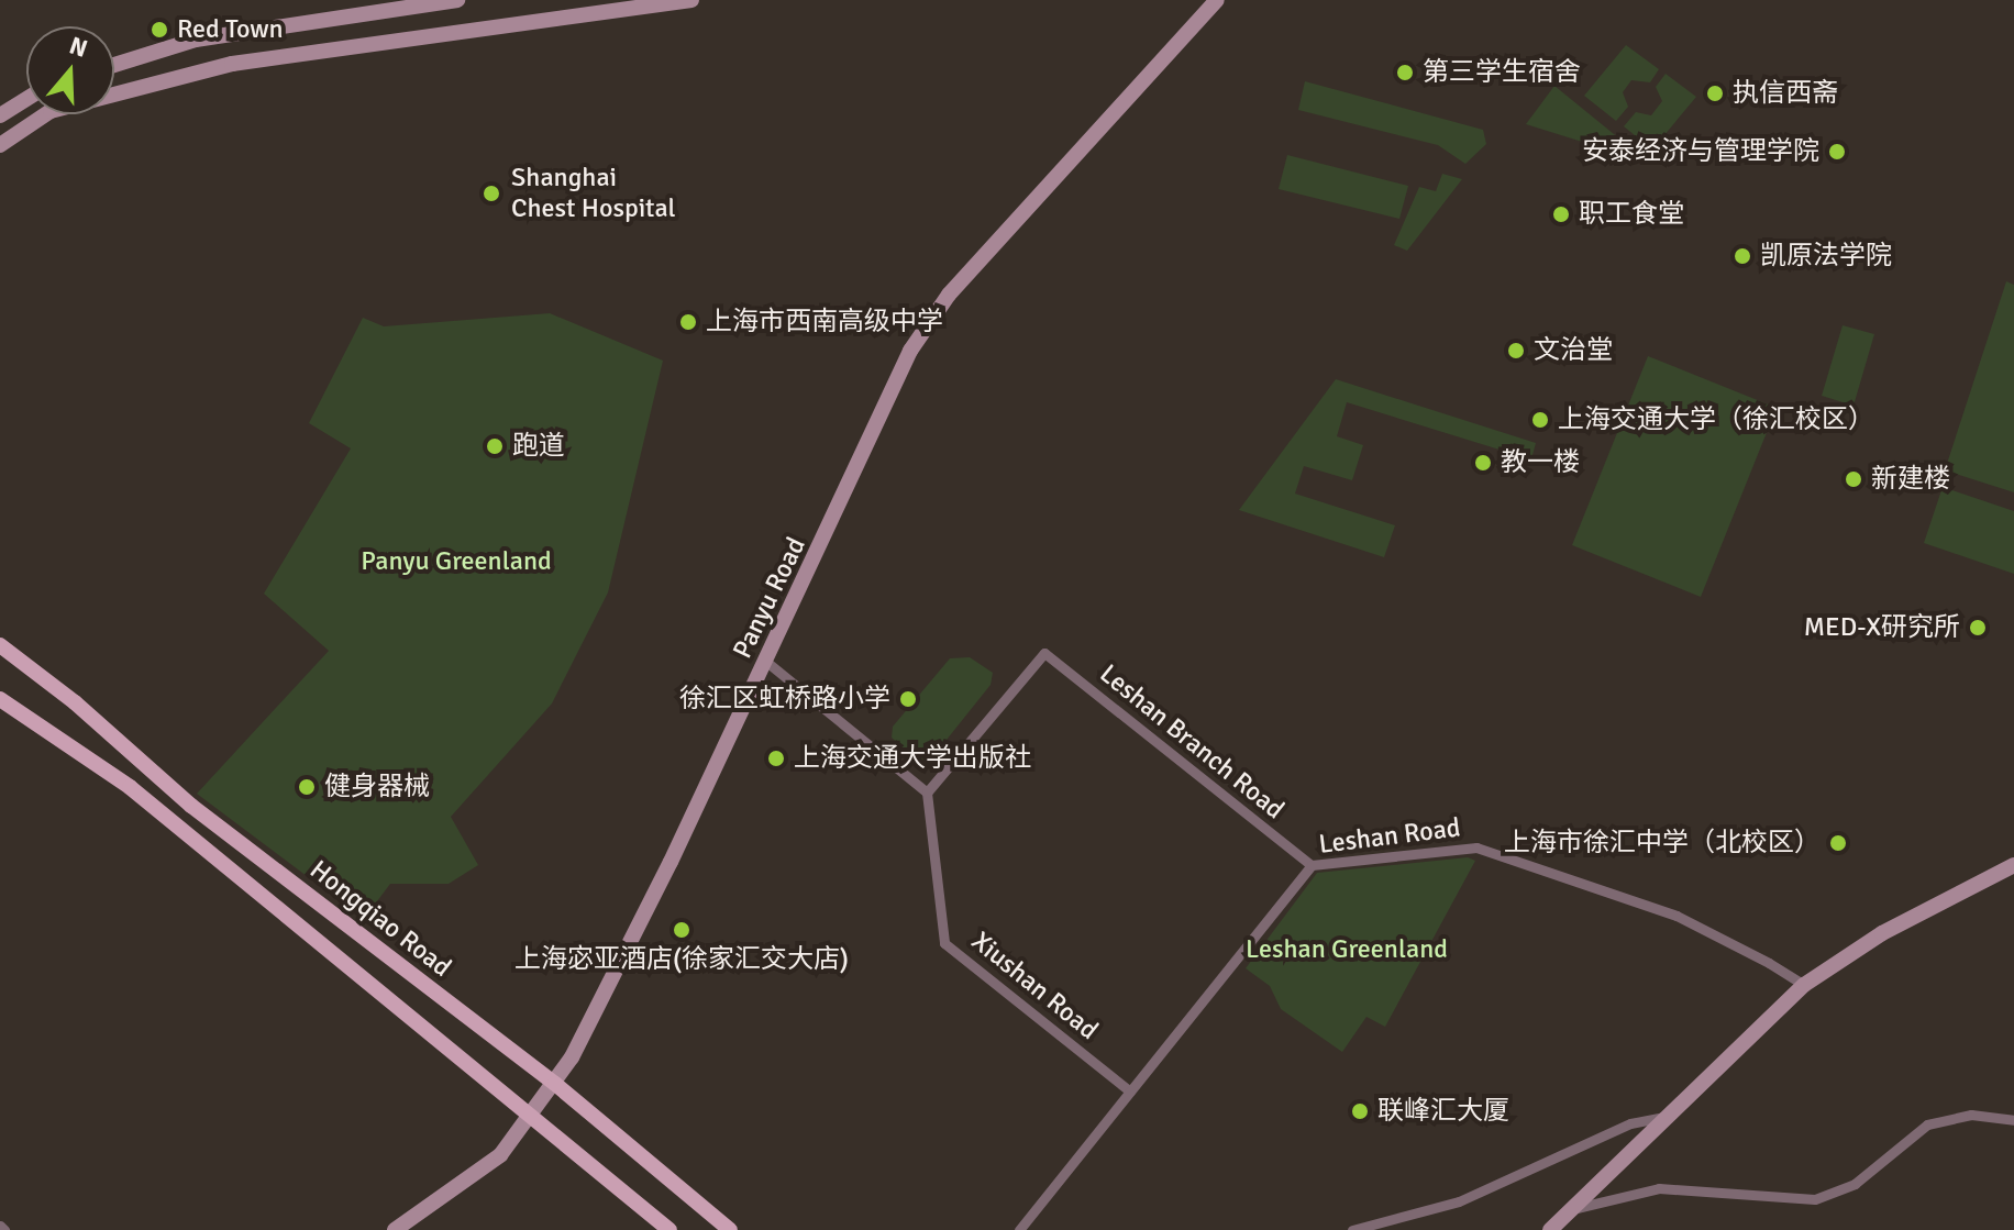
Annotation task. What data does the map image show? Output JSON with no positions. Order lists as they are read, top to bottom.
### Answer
{
  "streets": {
    "main road": ["Hongqiao Road"],
    "street": [
      "Panyu Road",
      "Leshan Branch Road",
      "Leshan Road",
      "Xiushan Road"
    ]
  },
  "crossings": [
    ["Panyu Road", "Hongqiao Road"],
    ["Leshan Branch Road", "Leshan Road"],
    ["Leshan Branch Road", "Xiushan Road"],
    ["Leshan Road", "Xiushan Road"]
  ],
  "parks": ["Panyu Greenland", "Leshan Greenland"],
  "places": [
    "Red Town",
    "第三学生宿舍",
    "执信西斋",
    "安泰经济与管理学院",
    "Shanghai Chest Hospital",
    "职工食堂",
    "凯原法学院",
    "上海市西南高级中学",
    "文治堂",
    "上海交通大学（徐汇校区）",
    "跑道",
    "教一楼",
    "新建楼",
    "MED-X研究所",
    "徐汇区虹桥路小学",
    "上海交通大学出版社",
    "健身器械",
    "上海市徐汇中学（北校区）",
    "上海宓亚酒店(徐家汇交大店)",
    "联峰汇大厦"
  ],
  "north": "top"
}
